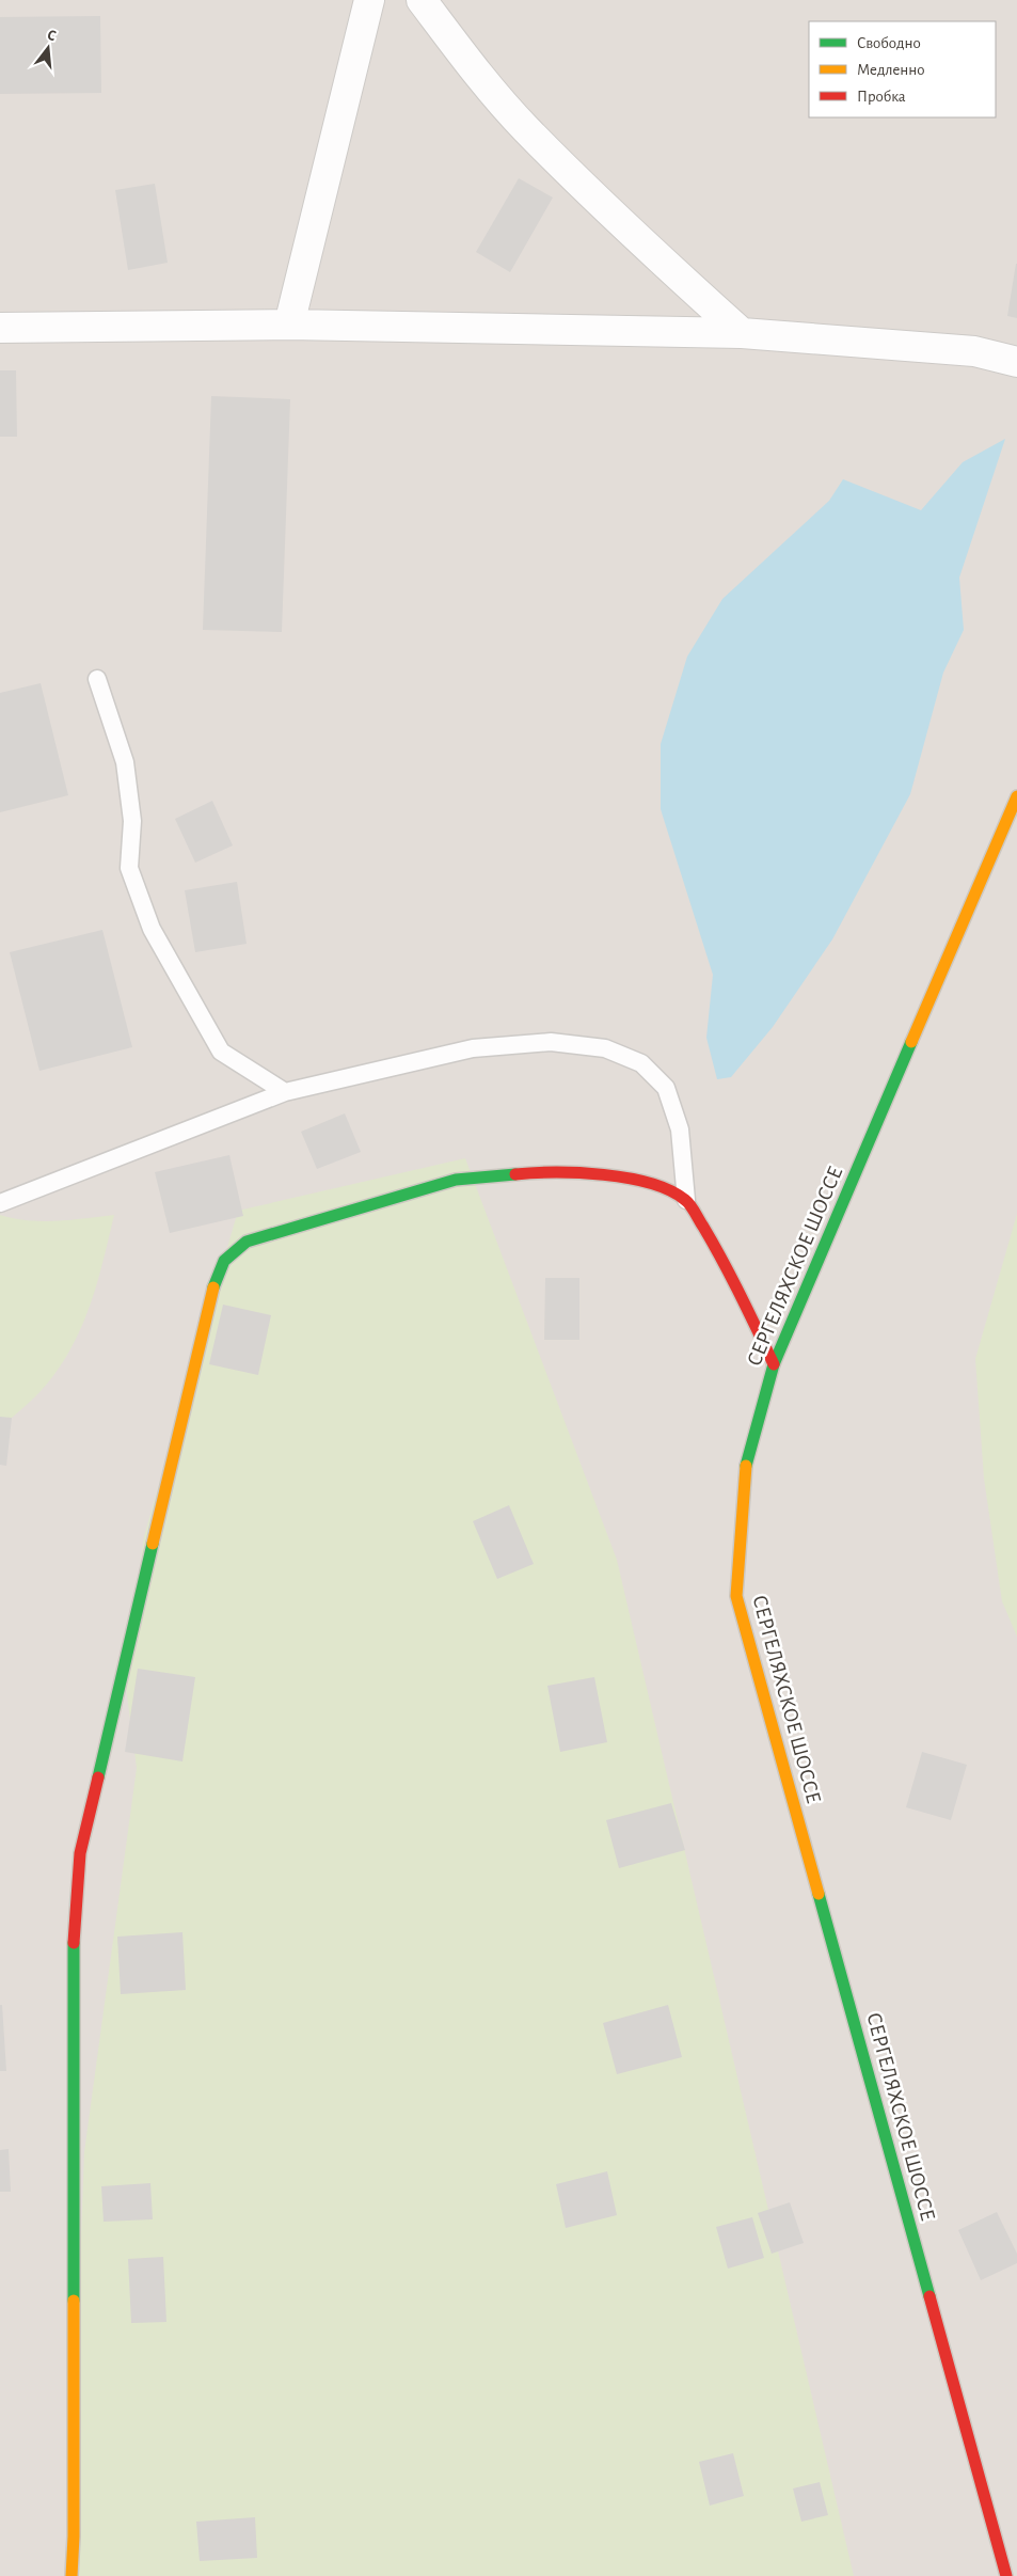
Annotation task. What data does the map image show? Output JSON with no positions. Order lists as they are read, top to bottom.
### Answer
{
  "streets": {
    "street": ["СЕРГЕЛЯХСКОЕ ШОССЕ"]
  },
  "legend": ["Свободно", "Медленно", "Пробка"],
  "north": "top"
}
